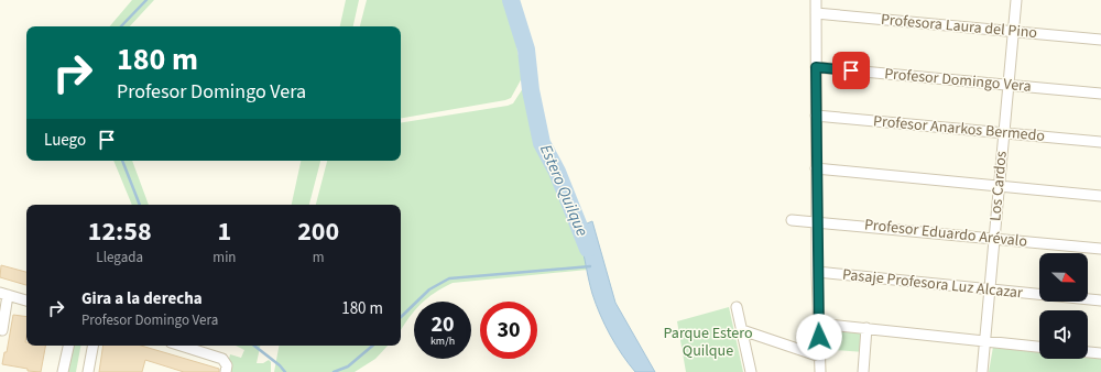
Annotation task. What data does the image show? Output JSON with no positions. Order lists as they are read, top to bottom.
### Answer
{
  "streets": {
    "street": [
      "Profesora Laura del Pino",
      "Profesor Domingo Vera",
      "Profesor Anarkos Bermedo",
      "Los Cardos",
      "Profesor Eduardo Arévalo",
      "Pasaje Profesora Luz Alcazar"
    ]
  },
  "crossings": [
    ["Profesora Laura del Pino", "Los Cardos"],
    ["Profesor Domingo Vera", "Los Cardos"],
    ["Profesor Anarkos Bermedo", "Los Cardos"],
    ["Los Cardos", "Profesor Eduardo Arévalo"],
    ["Los Cardos", "Pasaje Profesora Luz Alcazar"]
  ],
  "water": ["Estero Quilque"],
  "parks": ["Parque Estero Quilque"],
  "north": "right",
  "page": {
    "turn": ["180 m", "Profesor Domingo Vera"],
    "then": "Luego",
    "eta": [
      "12:58",
      "Llegada",
      "1",
      "min",
      "200",
      "m"
    ],
    "list": [
      {
        "name": "Gira a la derecha",
        "note": "Profesor Domingo Vera",
        "value": "180 m"
      }
    ],
    "speed": "20 km/h",
    "limit": "30"
  }
}
